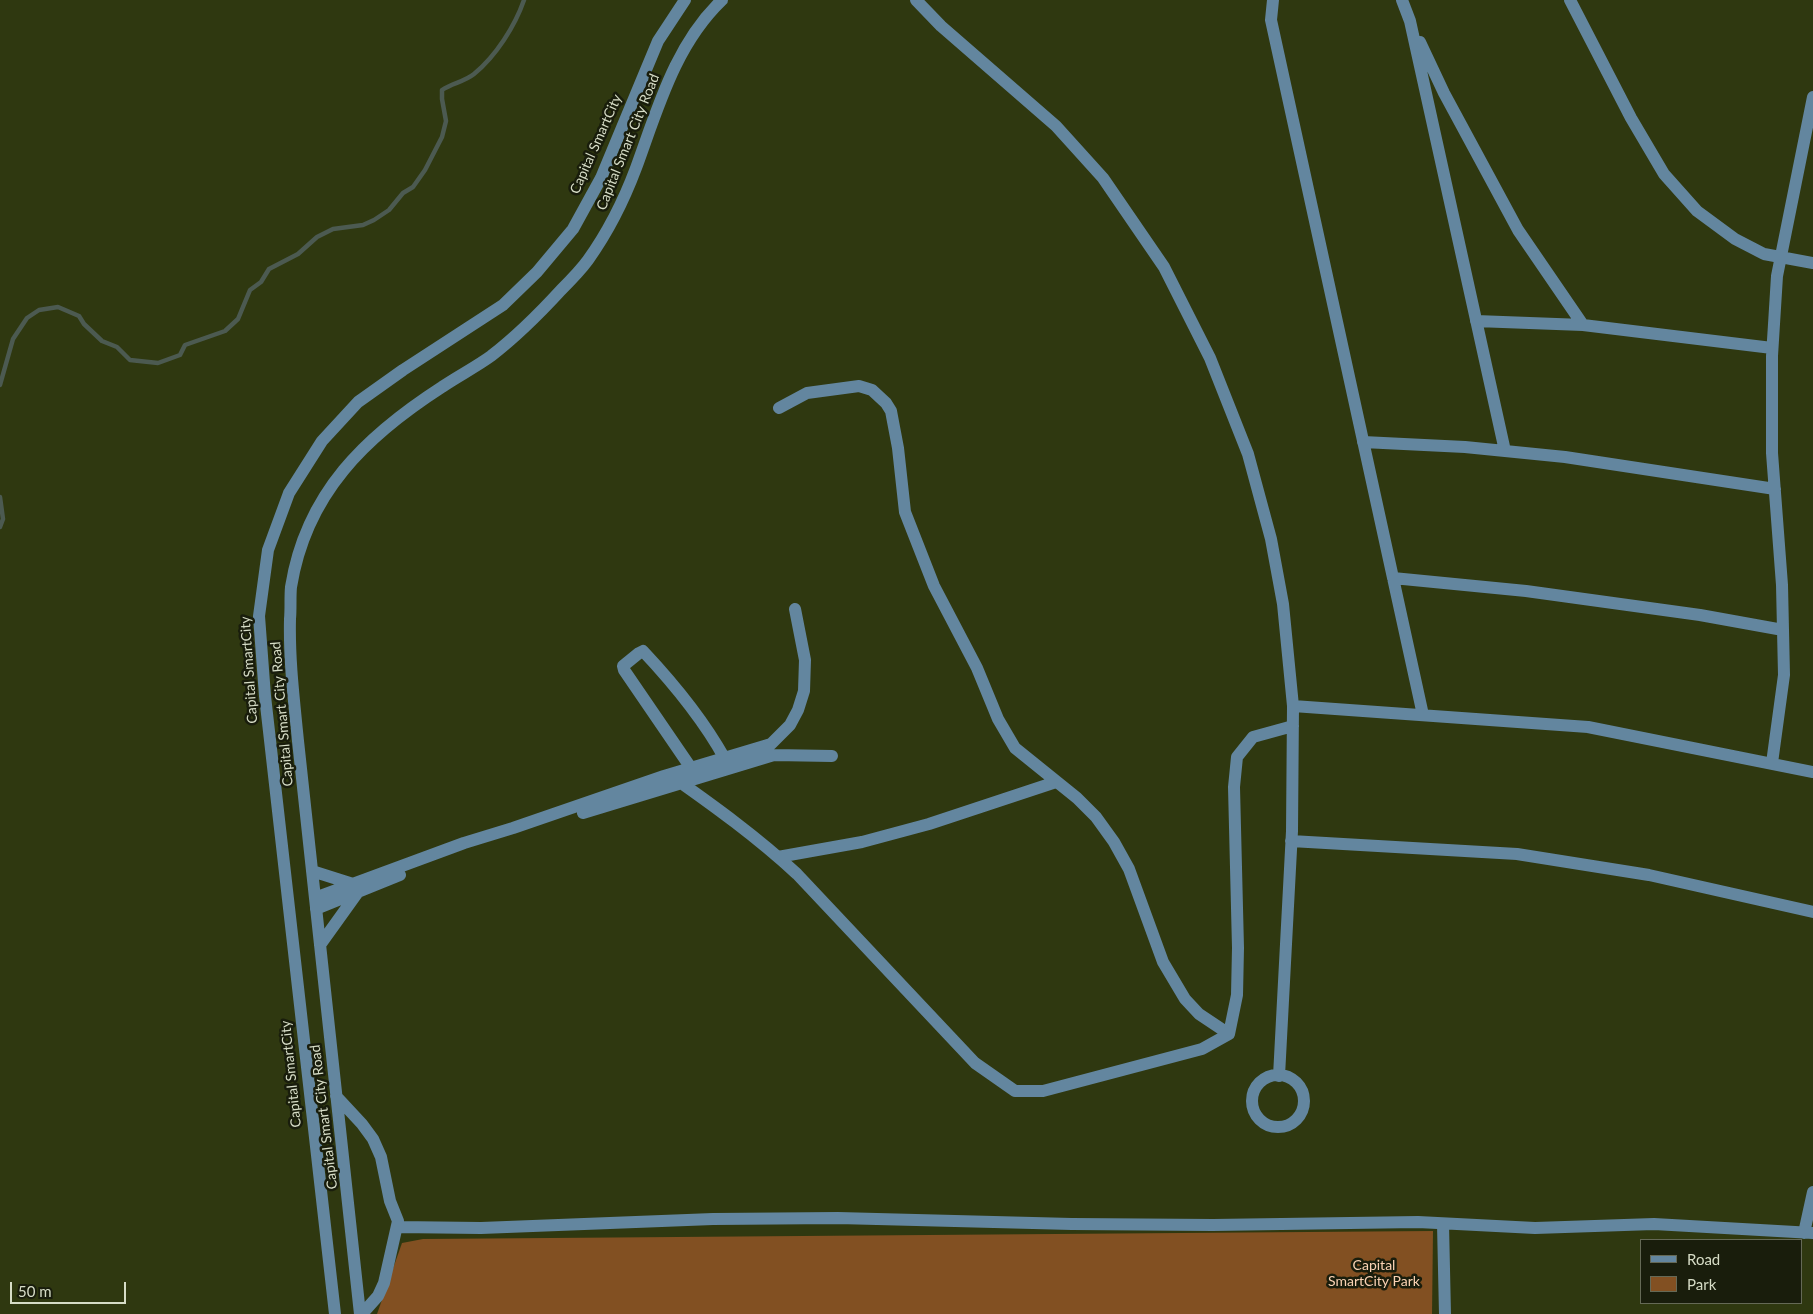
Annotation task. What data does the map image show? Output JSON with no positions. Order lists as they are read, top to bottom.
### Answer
{
  "streets": {
    "street": ["Capital Smart City Road", "Capital SmartCity"]
  },
  "parks": ["Capital SmartCity Park"],
  "legend": ["Road", "Park"],
  "scale_bar": "50 m"
}
